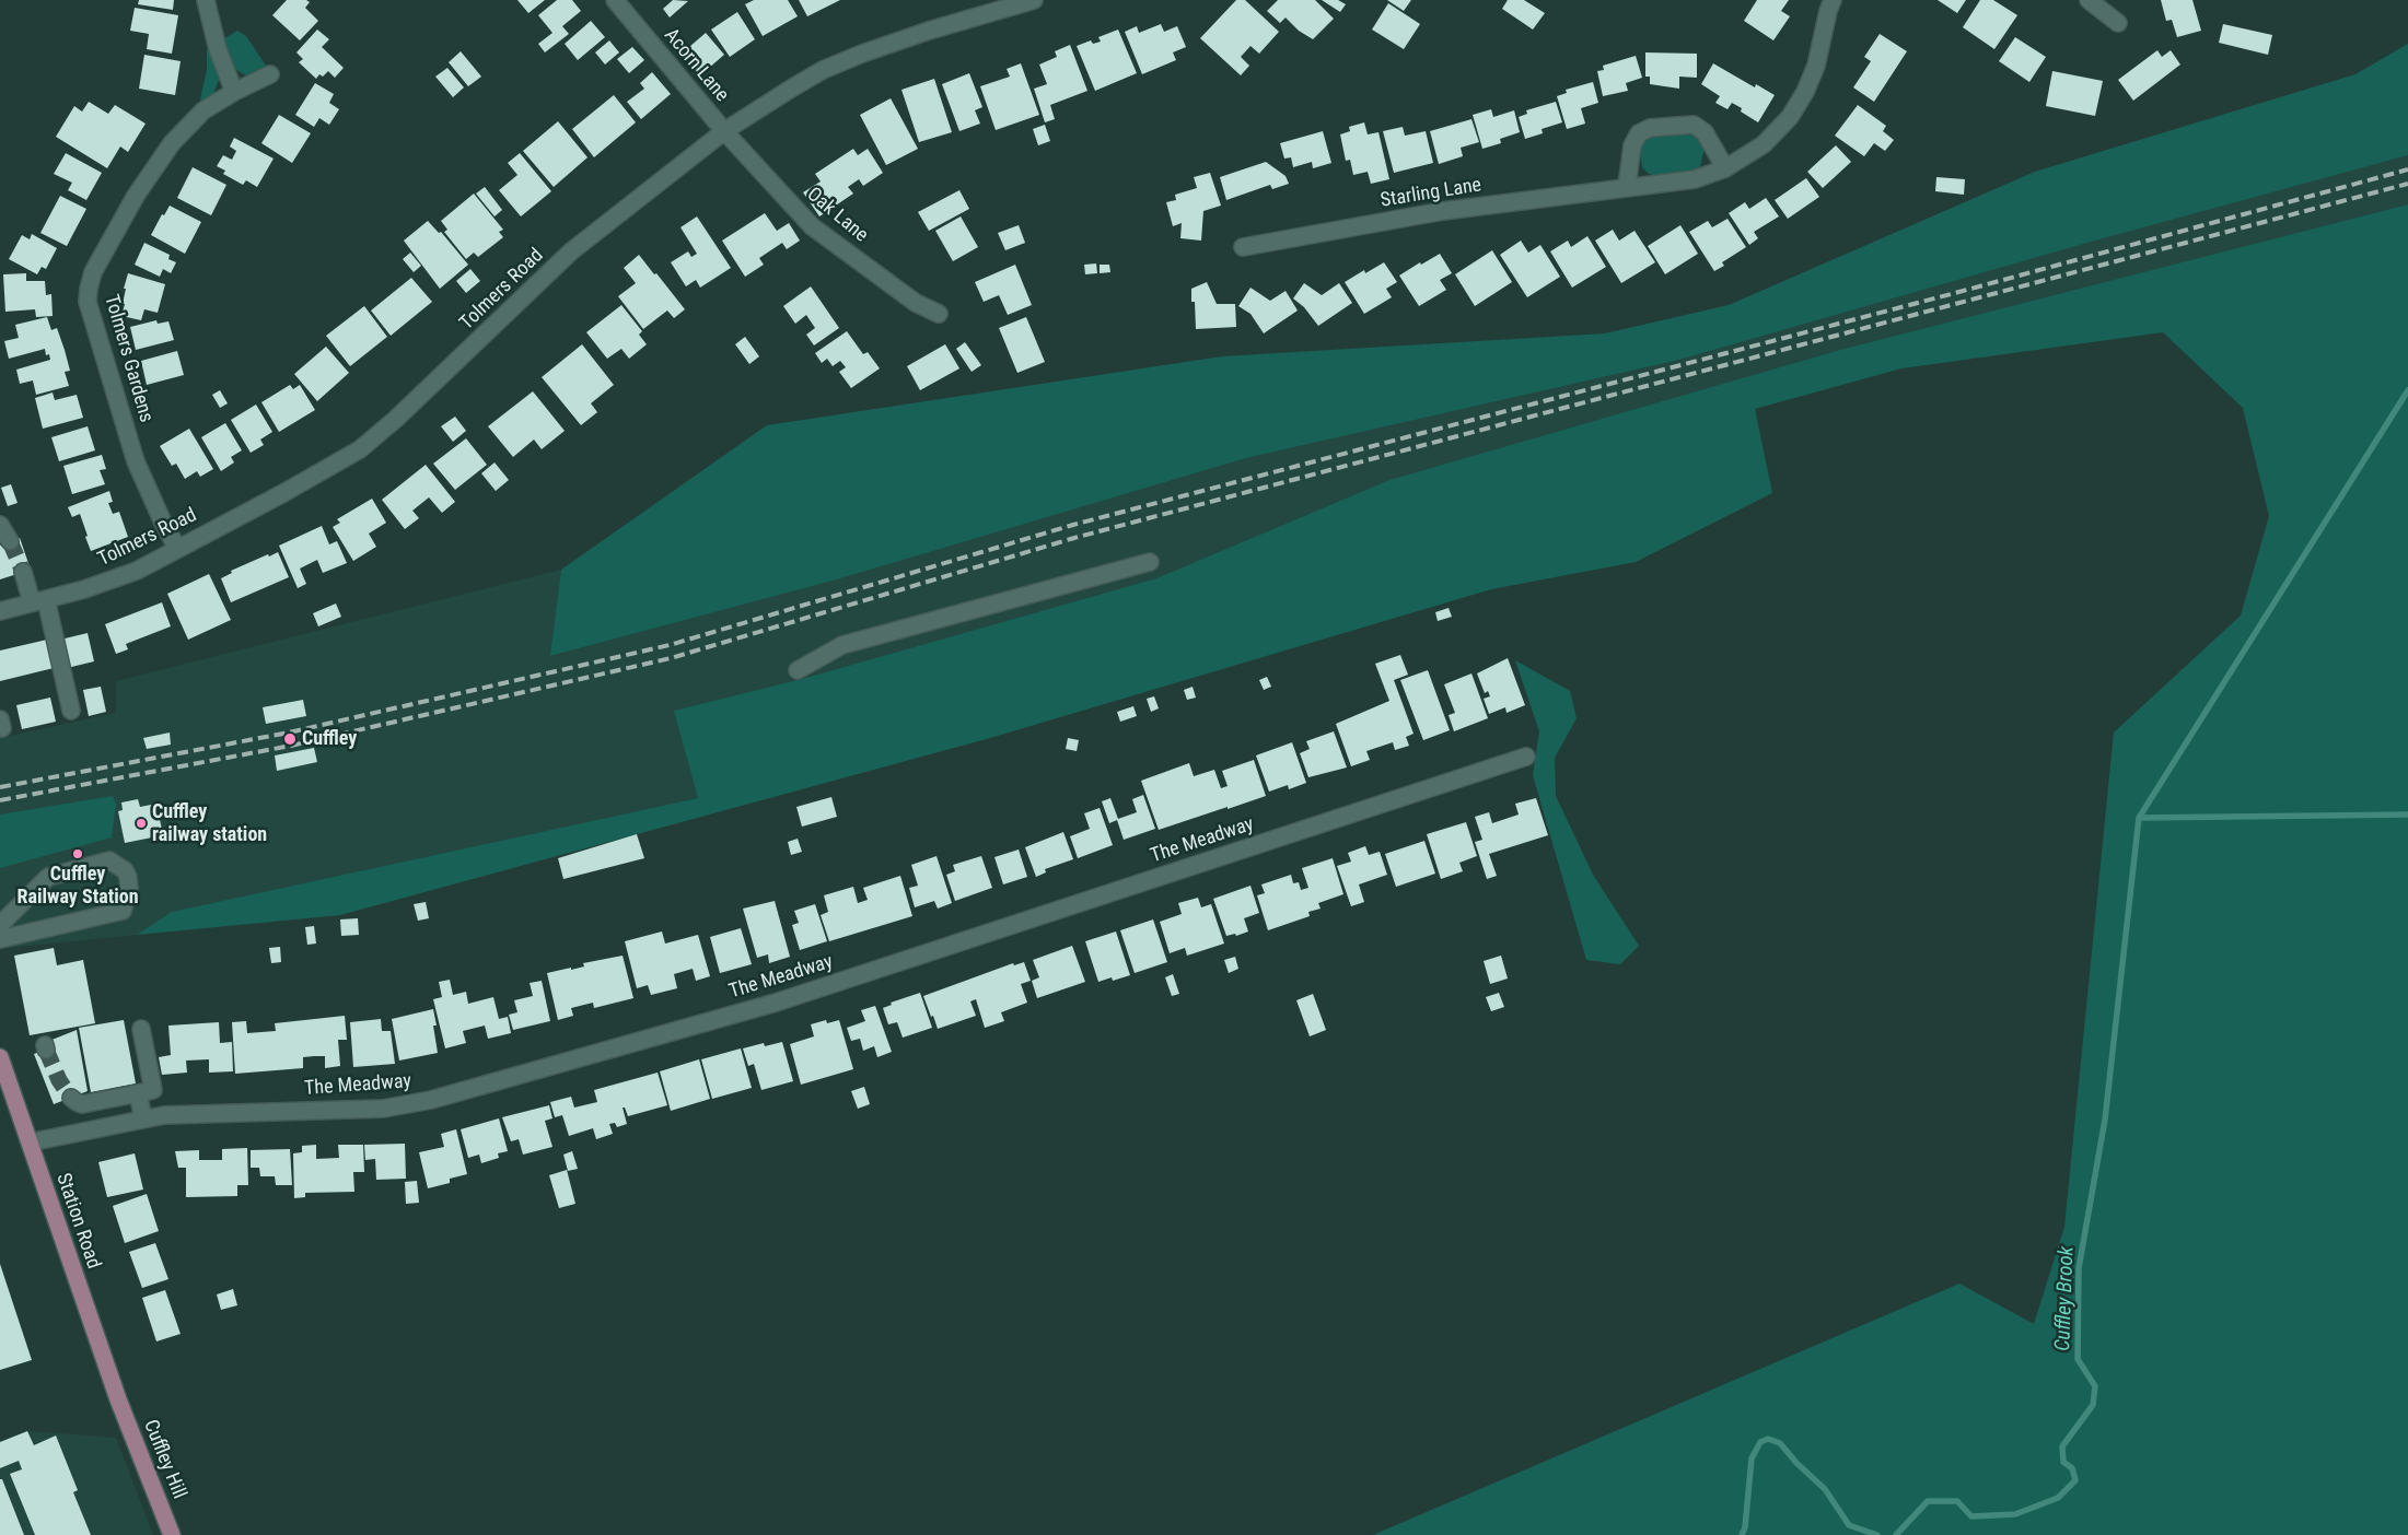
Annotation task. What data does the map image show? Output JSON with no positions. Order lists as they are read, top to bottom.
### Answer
{
  "streets": {
    "main road": ["Station Road", "Cuffley Hill"],
    "street": [
      "Acorn Lane",
      "Starling Lane",
      "Oak Lane",
      "Tolmers Road",
      "Tolmers Gardens",
      "The Meadway"
    ]
  },
  "crossings": [
    ["Acorn Lane", "Oak Lane"],
    ["Acorn Lane", "Tolmers Road"],
    ["Oak Lane", "Tolmers Road"],
    ["Tolmers Road", "Tolmers Gardens"],
    ["The Meadway", "Station Road"],
    ["Station Road", "Cuffley Hill"]
  ],
  "water": ["Cuffley Brook"],
  "places": ["Cuffley", "Cuffley railway station", "Cuffley Railway Station"]
}
